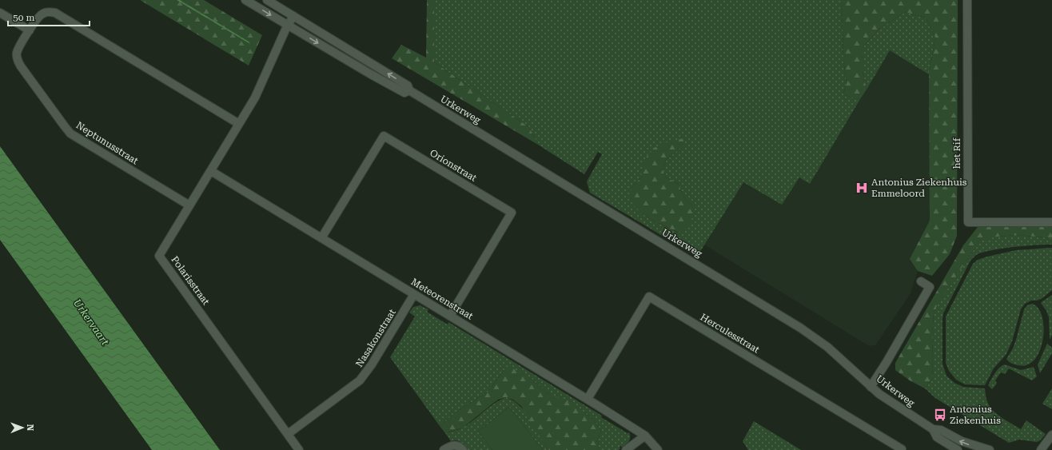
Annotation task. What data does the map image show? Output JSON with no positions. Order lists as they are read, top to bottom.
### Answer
{
  "streets": {
    "street": [
      "Urkerweg",
      "Neptunusstraat",
      "het Rif",
      "Orionstraat",
      "Polarisstraat",
      "Meteorenstraat",
      "Herculesstraat",
      "Nasakonstraat"
    ]
  },
  "crossings": [
    ["Urkerweg", "Polarisstraat"],
    ["Neptunusstraat", "Polarisstraat"],
    ["Orionstraat", "Meteorenstraat"],
    ["Polarisstraat", "Meteorenstraat"],
    ["Polarisstraat", "Nasakonstraat"],
    ["Meteorenstraat", "Herculesstraat"],
    ["Meteorenstraat", "Nasakonstraat"]
  ],
  "water": ["Urkervaart"],
  "places": {
    "hospital": ["Antonius Ziekenhuis Emmeloord"],
    "bus stop": ["Antonius Ziekenhuis"]
  },
  "scale_bar": "50 m",
  "north": "right"
}
